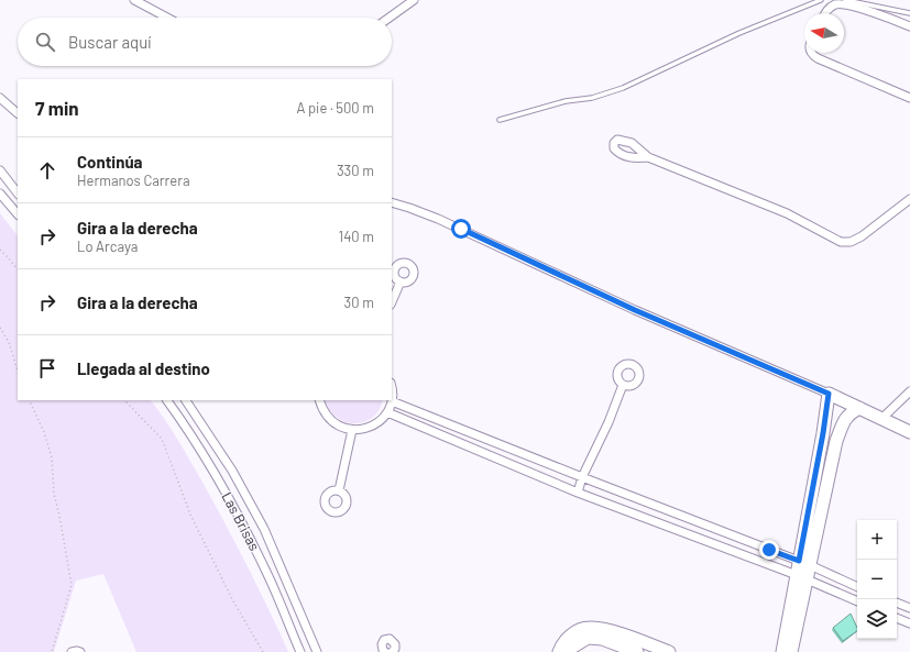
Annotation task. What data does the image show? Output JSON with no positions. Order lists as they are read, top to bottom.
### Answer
{
  "streets": {
    "street": ["Las Brisas"]
  },
  "north": "left",
  "page": {
    "search": "Buscar aquí",
    "heading": ["7 min", "A pie · 500 m"],
    "list": [
      ["Continúa", "Hermanos Carrera", "330 m"],
      ["Gira a la derecha", "Lo Arcaya", "140 m"],
      ["Gira a la derecha", "30 m"],
      "Llegada al destino"
    ],
    "map_buttons": ["+", "−"]
  }
}
